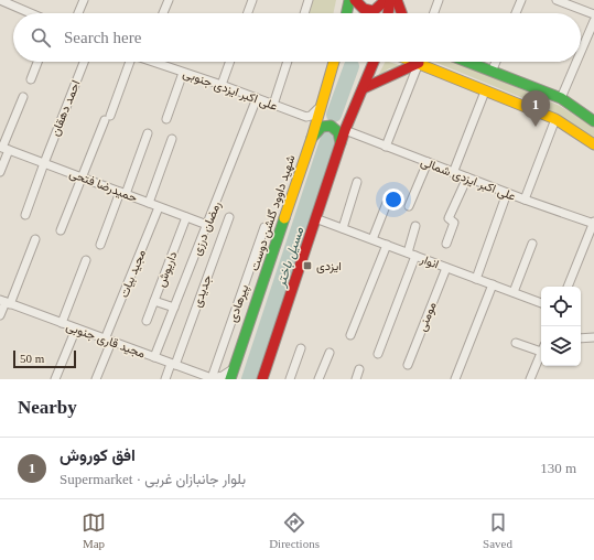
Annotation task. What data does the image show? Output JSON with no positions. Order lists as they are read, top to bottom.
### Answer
{
  "streets": {
    "main road": ["شهید داوود گلشن دوست"],
    "street": [
      "علی اکبر ایزدی جنوبی",
      "احمد دهقان",
      "علی اکبر ایزدی شمالی",
      "حمیدرضا فتحی",
      "رمضان درزی",
      "انوار",
      "داریوش",
      "مجید بیات",
      "جدیدی",
      "پیرهادی",
      "مومنی",
      "مجید قاری جنوبی"
    ]
  },
  "crossings": [
    ["علی اکبر ایزدی جنوبی", "شهید داوود گلشن دوست"],
    ["علی اکبر ایزدی جنوبی", "رمضان درزی"],
    ["احمد دهقان", "حمیدرضا فتحی"],
    ["حمیدرضا فتحی", "رمضان درزی"],
    ["حمیدرضا فتحی", "داریوش"],
    ["حمیدرضا فتحی", "مجید بیات"],
    ["رمضان درزی", "مجید قاری جنوبی"],
    ["انوار", "مومنی"],
    ["مجید بیات", "مجید قاری جنوبی"],
    ["جدیدی", "مجید قاری جنوبی"],
    ["پیرهادی", "مجید قاری جنوبی"]
  ],
  "water": ["مسیل باختر"],
  "places": {
    "transit": ["ایزدی"]
  },
  "scale_bar": "50 m",
  "page": {
    "search": "Search here",
    "pins": "1",
    "scale": "50 m",
    "heading": "Nearby",
    "list": [
      {
        "mark": "1",
        "name": "افق کوروش",
        "note": "Supermarket · بلوار جانبازان غربی",
        "value": "130 m"
      }
    ],
    "nav": ["Map", "Directions", "Saved"]
  }
}
